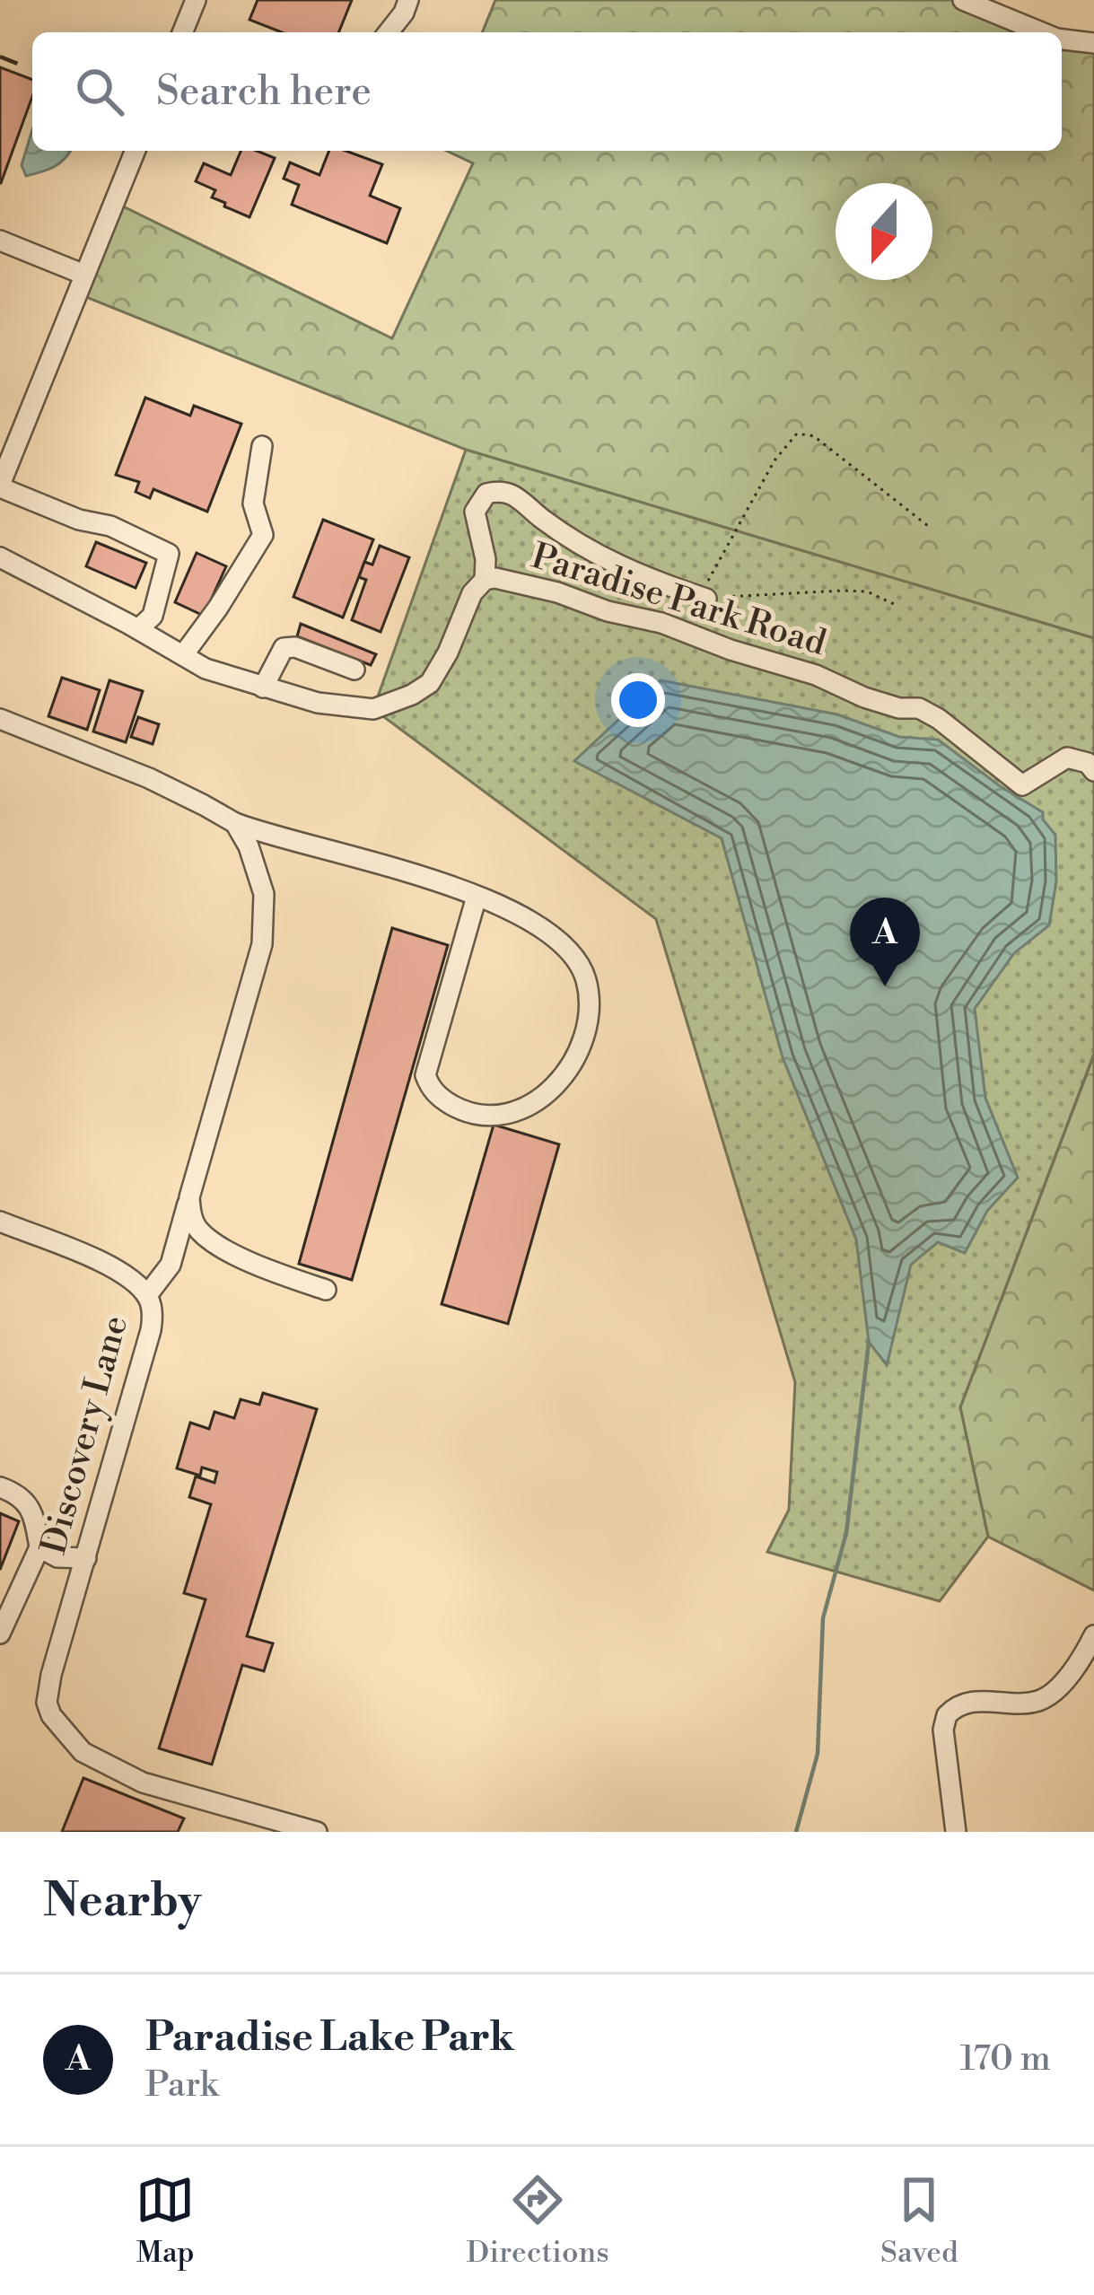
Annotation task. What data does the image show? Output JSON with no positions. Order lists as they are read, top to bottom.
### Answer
{
  "streets": {
    "street": ["Paradise Park Road", "Discovery Lane"]
  },
  "north": "bottom",
  "page": {
    "search": "Search here",
    "pins": "A",
    "heading": "Nearby",
    "list": [
      {
        "mark": "A",
        "name": "Paradise Lake Park",
        "note": "Park",
        "value": "170 m"
      }
    ],
    "nav": ["Map", "Directions", "Saved"]
  }
}
